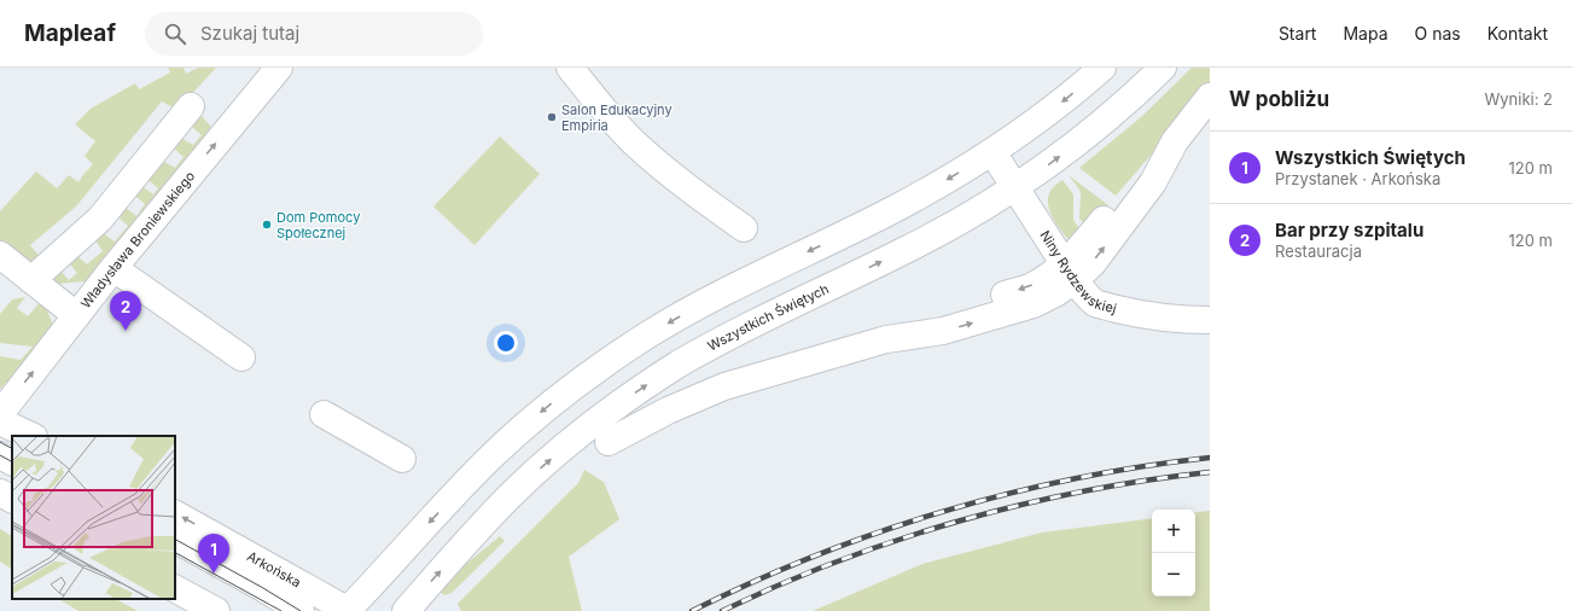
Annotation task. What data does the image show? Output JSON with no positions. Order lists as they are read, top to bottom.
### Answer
{
  "streets": {
    "street": [
      "Władysława Broniewskiego",
      "Niny Rydzewskiej",
      "Wszystkich Świętych",
      "Arkońska"
    ]
  },
  "crossings": [
    ["Niny Rydzewskiej", "Wszystkich Świętych"]
  ],
  "places": ["Salon Edukacyjny Empiria", "Dom Pomocy Społecznej"],
  "page": {
    "header": "Mapleaf",
    "search": "Szukaj tutaj",
    "nav": [
      "Start",
      "Mapa",
      "O nas",
      "Kontakt"
    ],
    "heading": ["W pobliżu", "Wyniki: 2"],
    "list": [
      {
        "mark": "1",
        "name": "Wszystkich Świętych",
        "note": "Przystanek · Arkońska",
        "value": "120 m"
      },
      {
        "mark": "2",
        "name": "Bar przy szpitalu",
        "note": "Restauracja",
        "value": "120 m"
      }
    ],
    "pins": ["2", "1"],
    "map_buttons": ["+", "−"]
  }
}
